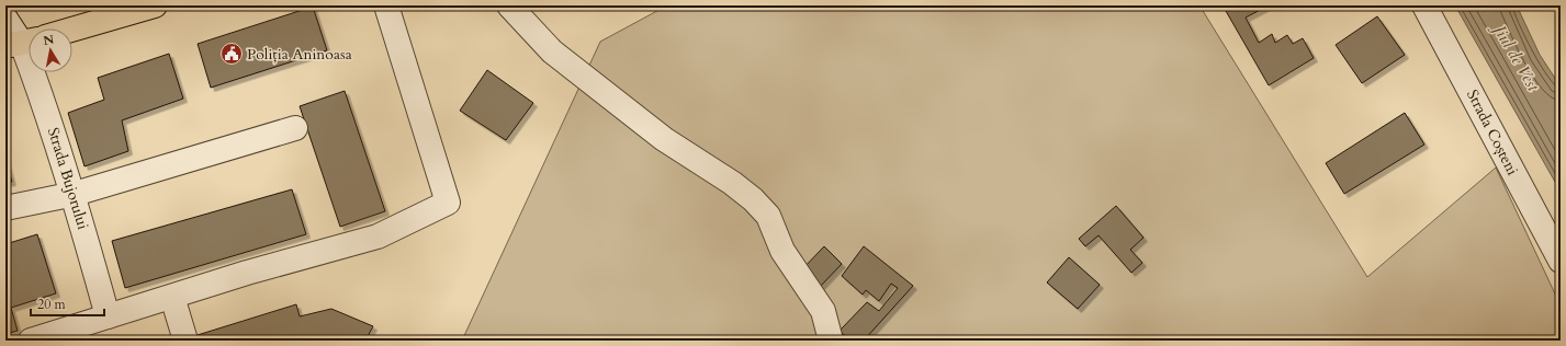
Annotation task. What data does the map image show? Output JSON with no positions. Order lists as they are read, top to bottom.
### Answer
{
  "streets": {
    "street": ["Strada Coșteni", "Strada Bujorului"]
  },
  "water": ["Jiul de Vest"],
  "places": {
    "public building": ["Poliția Aninoasa"]
  },
  "scale_bar": "20 m",
  "north": "top"
}
